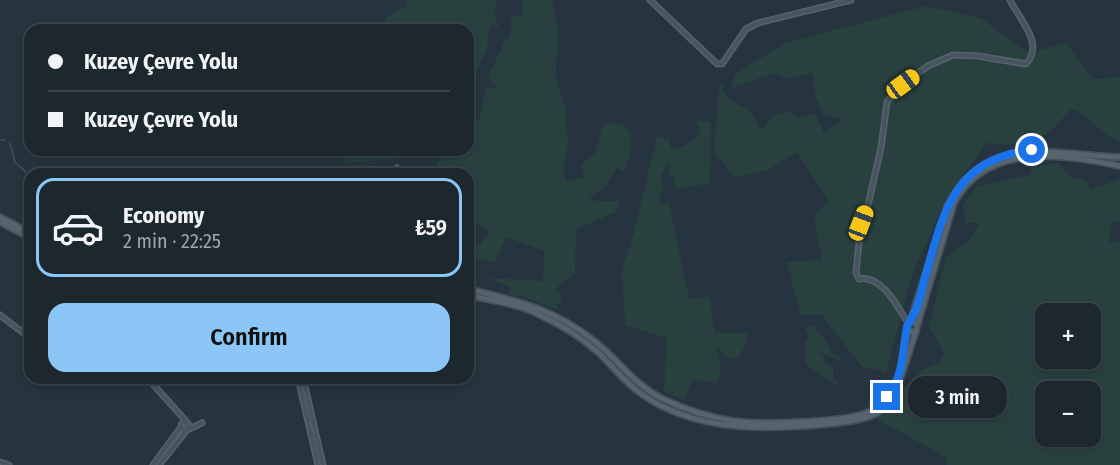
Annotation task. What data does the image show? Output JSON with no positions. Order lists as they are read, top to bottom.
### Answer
{
  "page": {
    "banner": ["Kuzey Çevre Yolu", "Kuzey Çevre Yolu"],
    "list": [
      {
        "name": "Economy",
        "note": "2 min · 22:25",
        "value": "₺59"
      }
    ],
    "buttons": "Confirm",
    "map_buttons": ["+", "−"],
    "bubble": "3 min"
  }
}
